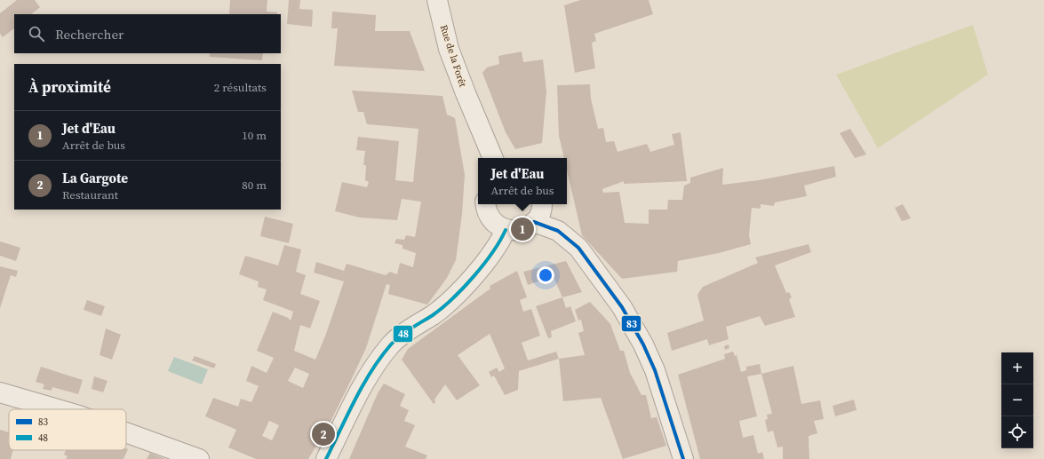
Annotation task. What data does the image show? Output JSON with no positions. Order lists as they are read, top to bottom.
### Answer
{
  "streets": {
    "street": ["Rue de la Forêt"]
  },
  "lines": ["transit line 83", "transit line 48"],
  "legend": ["83", "48"],
  "page": {
    "search": "Rechercher",
    "heading": ["À proximité", "2 résultats"],
    "list": [
      {
        "mark": "1",
        "name": "Jet d'Eau",
        "note": "Arrêt de bus",
        "value": "10 m"
      },
      {
        "mark": "2",
        "name": "La Gargote",
        "note": "Restaurant",
        "value": "80 m"
      }
    ],
    "popup": ["Jet d'Eau", "Arrêt de bus"],
    "pins": ["1", "2"],
    "map_buttons": ["+", "−"]
  }
}
